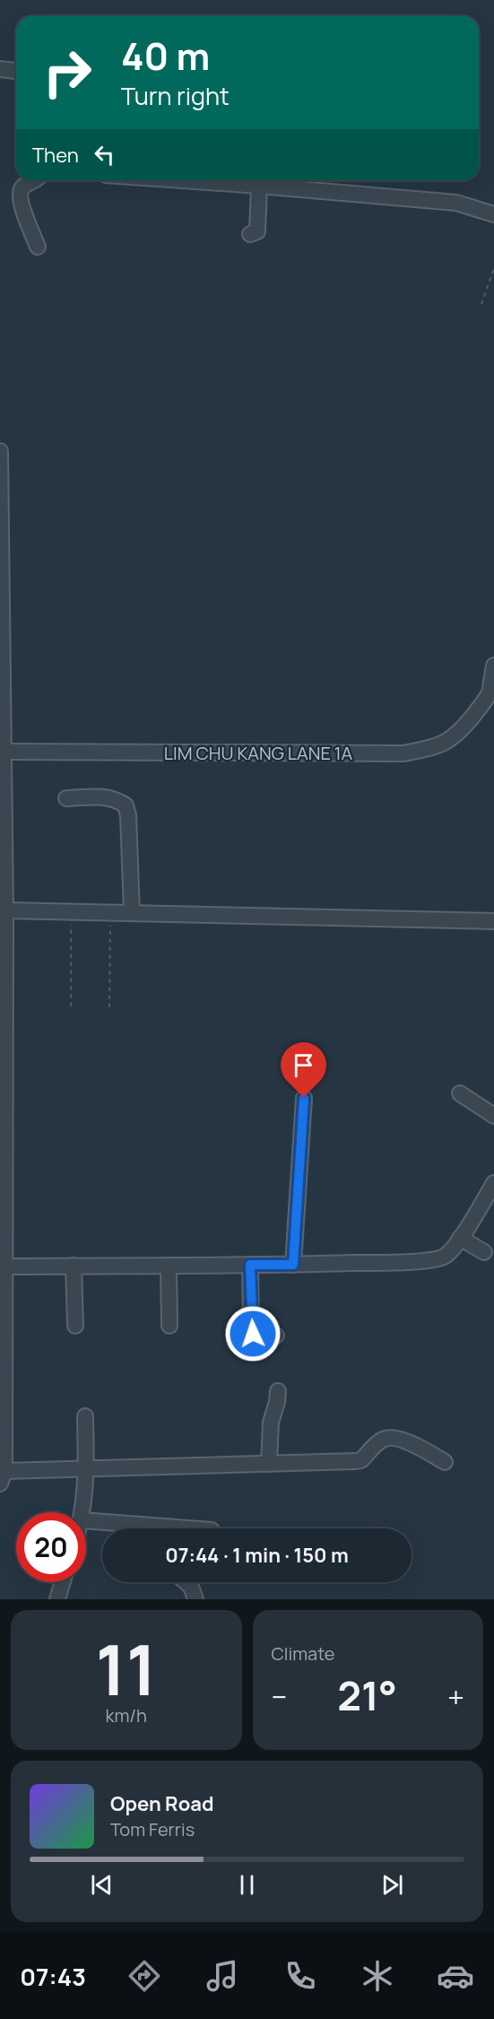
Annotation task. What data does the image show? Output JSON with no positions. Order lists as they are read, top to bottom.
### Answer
{
  "streets": {
    "street": ["LIM CHU KANG LANE 1A"]
  },
  "page": {
    "turn": ["40 m", "Turn right"],
    "then": "Then",
    "limit": "20",
    "trip": "07:44 · 1 min · 150 m",
    "tile": [
      ["11", "km/h"],
      "Climate"
    ],
    "heat": ["−", "21°", "+"],
    "song": ["Open Road", "Tom Ferris"],
    "tabs": "07:43"
  }
}
